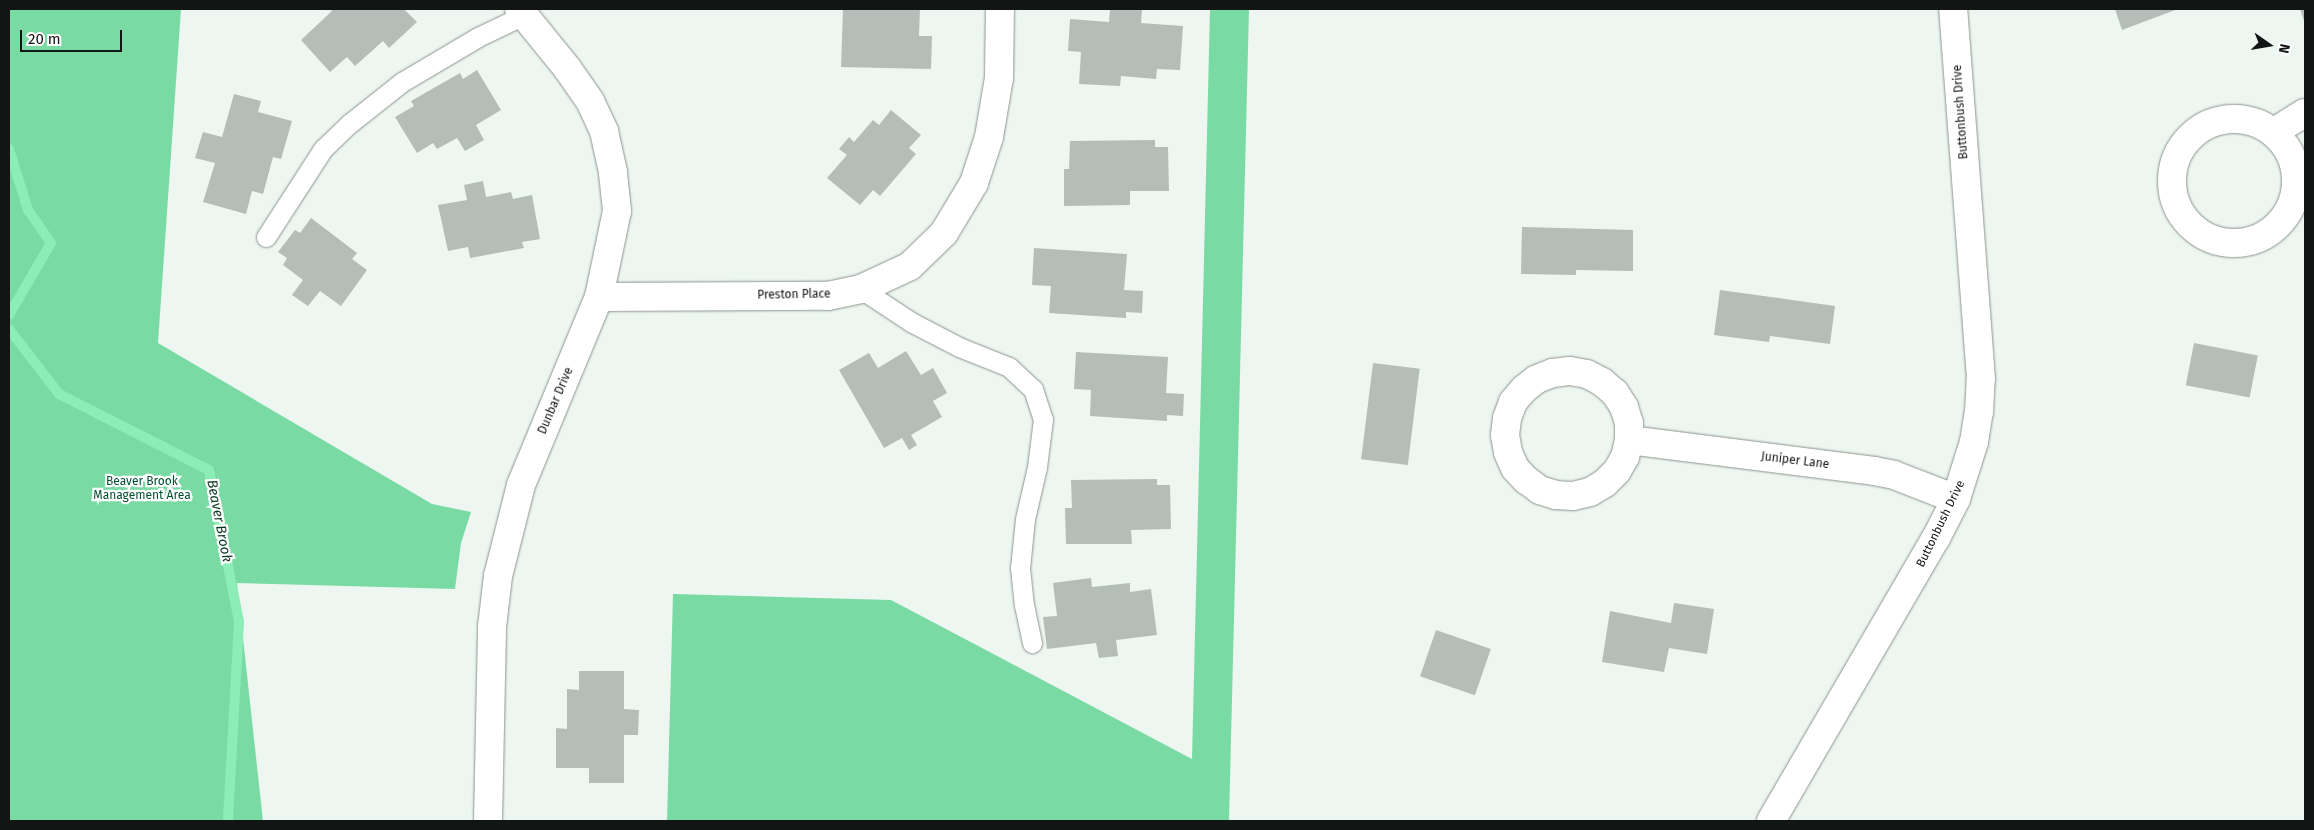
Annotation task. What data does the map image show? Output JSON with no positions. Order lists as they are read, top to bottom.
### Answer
{
  "streets": {
    "street": [
      "Buttonbush Drive",
      "Preston Place",
      "Dunbar Drive",
      "Juniper Lane"
    ]
  },
  "crossings": [
    ["Buttonbush Drive", "Juniper Lane"],
    ["Preston Place", "Dunbar Drive"]
  ],
  "water": ["Beaver Brook"],
  "parks": ["Beaver Brook Management Area"],
  "scale_bar": "20 m",
  "north": "right"
}
